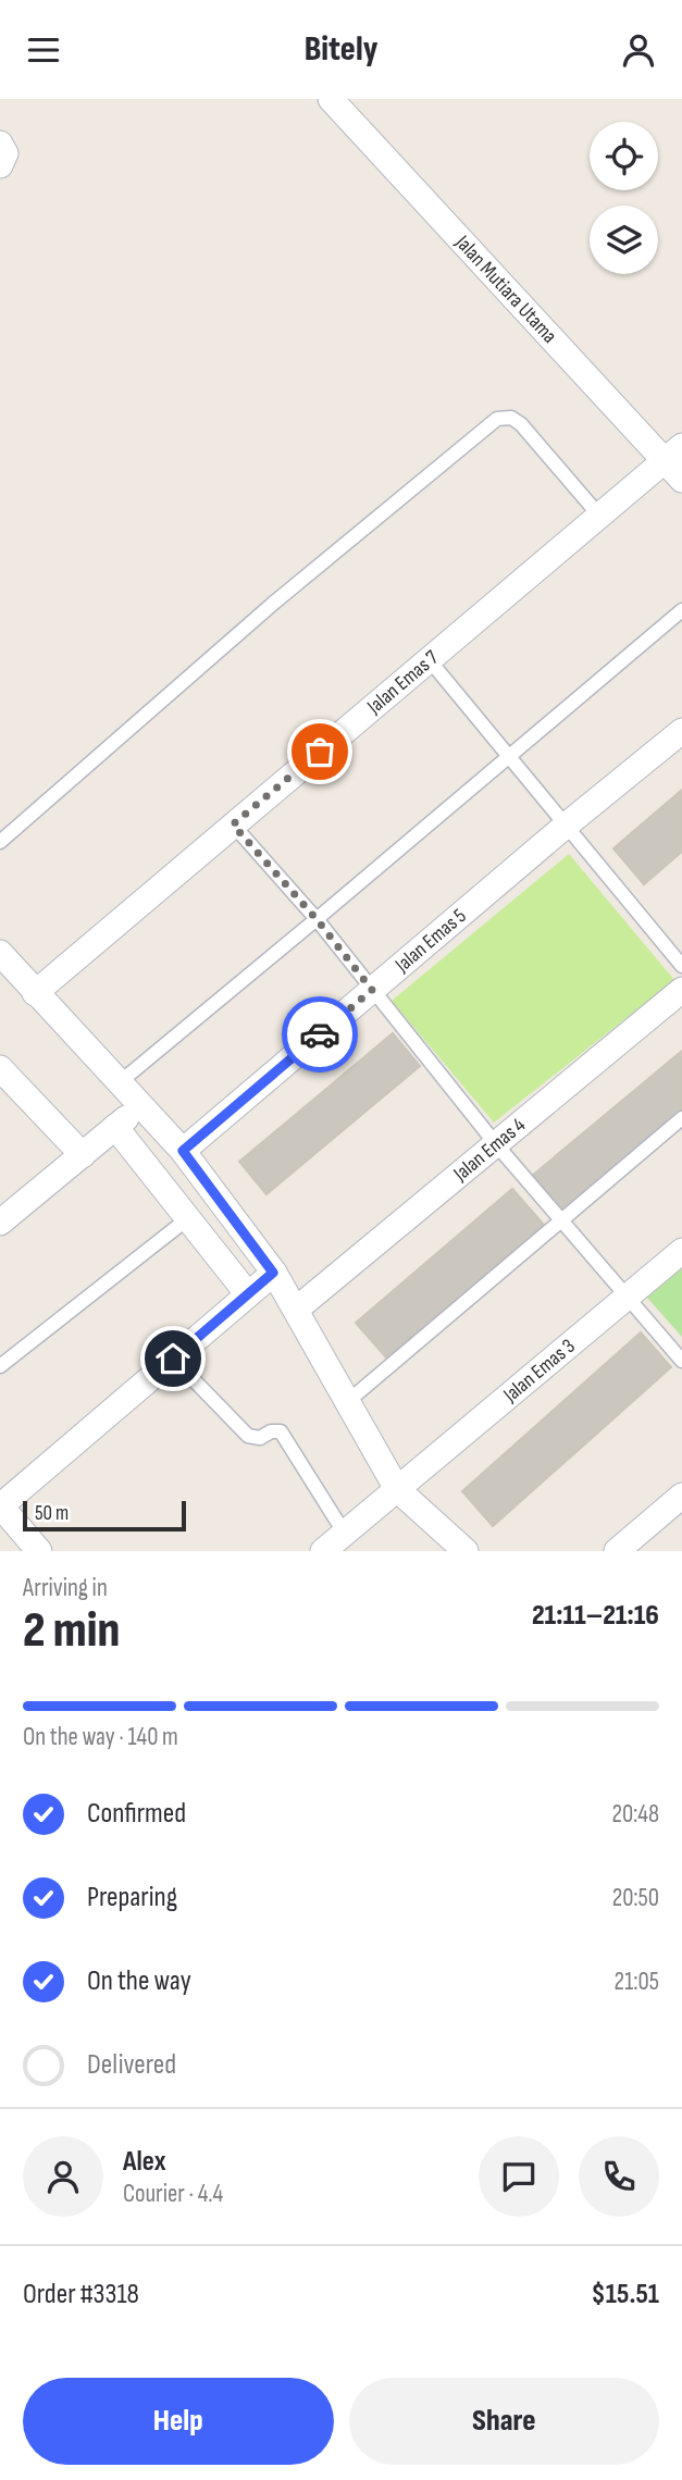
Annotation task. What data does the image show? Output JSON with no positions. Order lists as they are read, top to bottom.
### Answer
{
  "streets": {
    "street": [
      "Jalan Mutiara Utama",
      "Jalan Emas 7",
      "Jalan Emas 5",
      "Jalan Emas 4",
      "Jalan Emas 3"
    ]
  },
  "crossings": [
    ["Jalan Mutiara Utama", "Jalan Emas 7"]
  ],
  "scale_bar": "50 m",
  "page": {
    "header": "Bitely",
    "scale": "50 m",
    "heading": ["2 min", "Arriving in", "21:11–21:16"],
    "panel": [
      "Alex",
      "Courier · 4.4",
      "Order #3318",
      "$15.51"
    ],
    "bar": "On the way · 140 m",
    "list": [
      ["Confirmed", "20:48"],
      ["Preparing", "20:50"],
      ["On the way", "21:05"],
      "Delivered"
    ],
    "buttons": ["Help", "Share"]
  }
}
